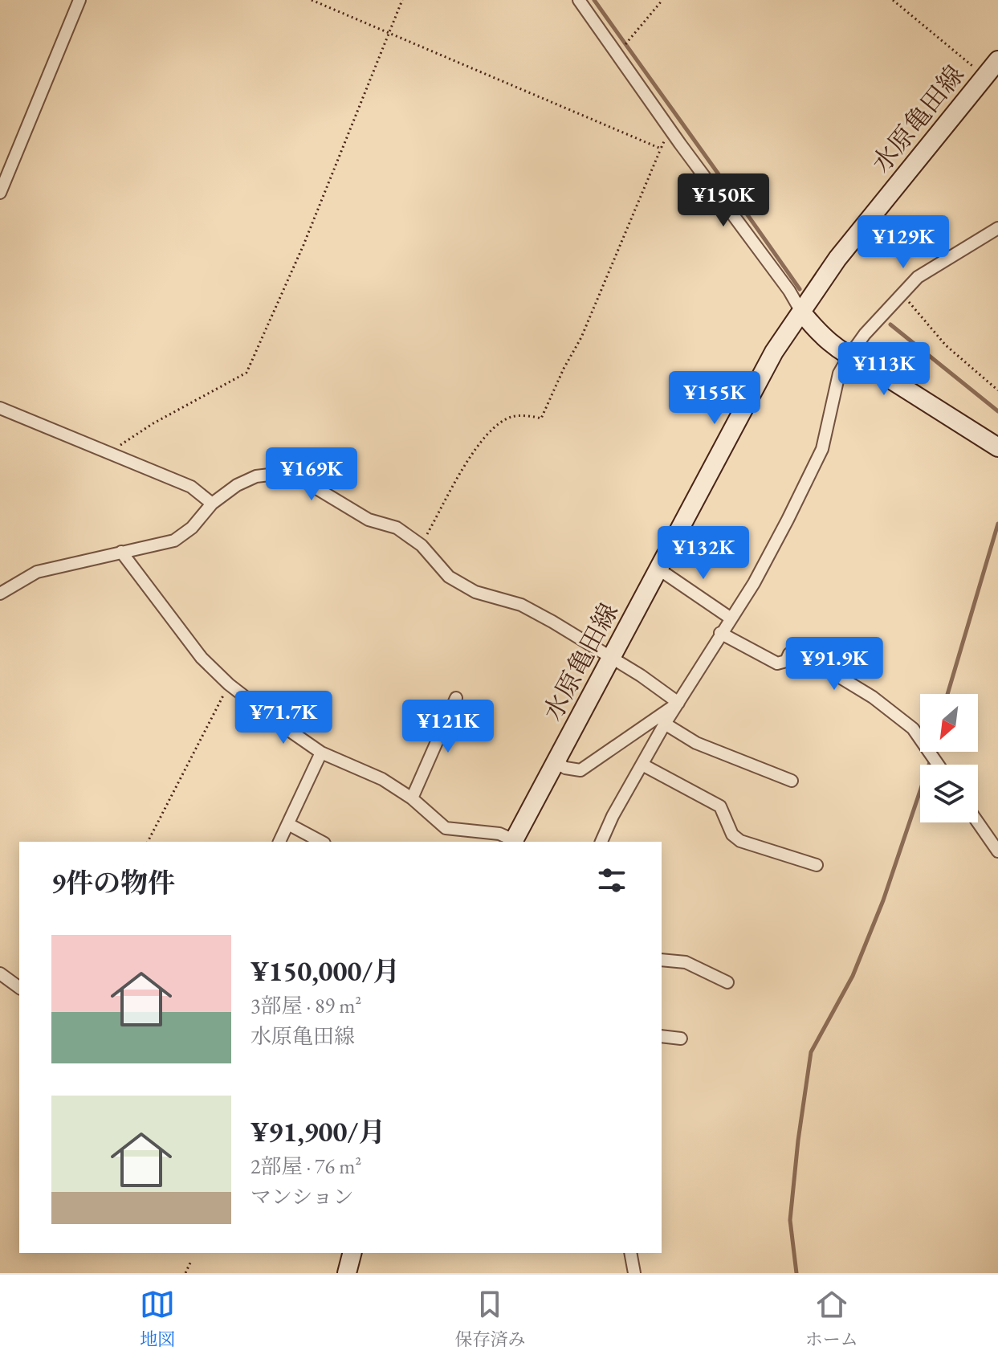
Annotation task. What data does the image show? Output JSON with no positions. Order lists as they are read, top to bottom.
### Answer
{
  "streets": {
    "main road": ["水原亀田線"]
  },
  "north": "bottom left",
  "page": {
    "price": [
      "¥150K",
      "¥129K",
      "¥113K",
      "¥155K",
      "¥169K",
      "¥132K",
      "¥91.9K",
      "¥71.7K",
      "¥121K"
    ],
    "heading": "9件の物件",
    "list": [
      {
        "name": "¥150,000/月",
        "note": "3部屋 · 89 m² · 水原亀田線"
      },
      {
        "name": "¥91,900/月",
        "note": "2部屋 · 76 m² · マンション"
      }
    ],
    "tabs": ["地図", "保存済み", "ホーム"]
  }
}
